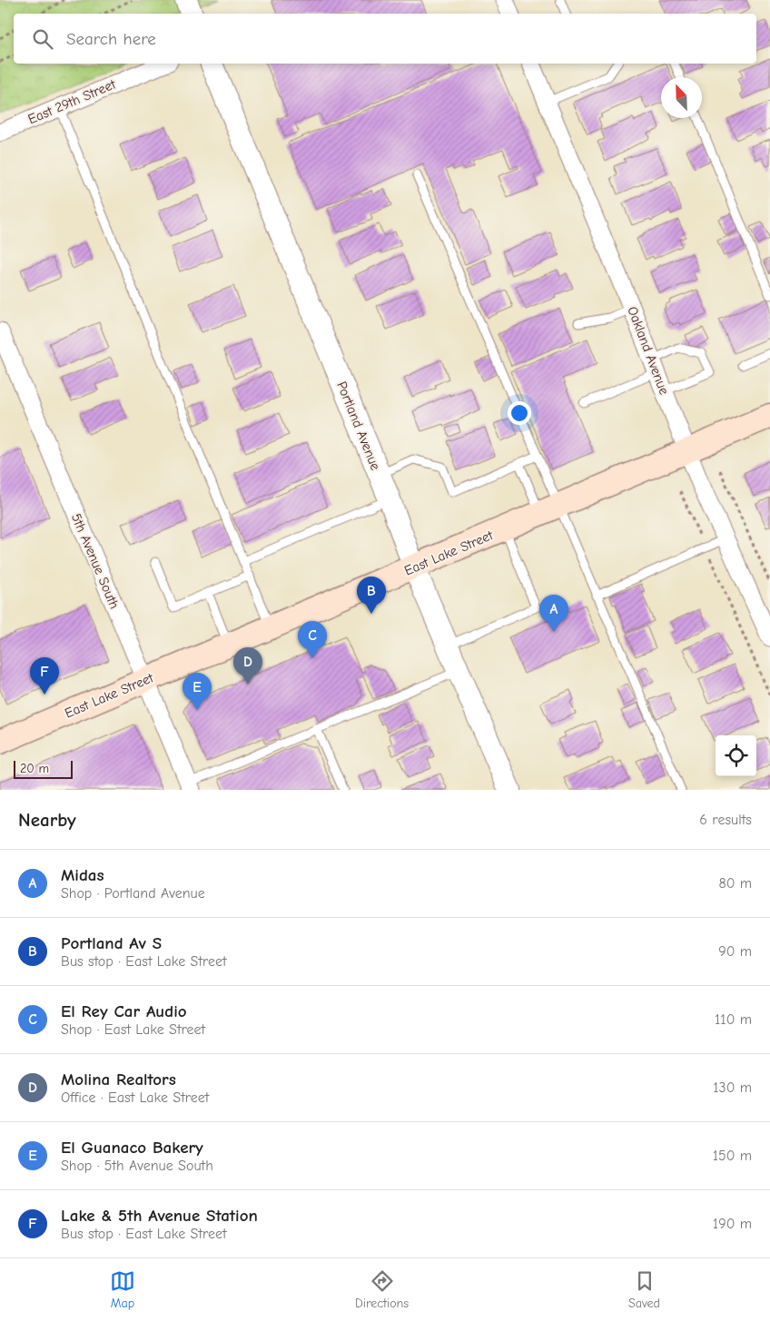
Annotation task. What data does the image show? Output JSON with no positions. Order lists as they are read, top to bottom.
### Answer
{
  "streets": {
    "main road": ["East Lake Street"],
    "street": [
      "East 29th Street",
      "Oakland Avenue",
      "Portland Avenue",
      "5th Avenue South"
    ]
  },
  "crossings": [
    ["Oakland Avenue", "East Lake Street"],
    ["Portland Avenue", "East Lake Street"],
    ["East Lake Street", "5th Avenue South"]
  ],
  "scale_bar": "20 m",
  "north": "top left",
  "page": {
    "search": "Search here",
    "pins": [
      "B",
      "A",
      "C",
      "D",
      "F",
      "E"
    ],
    "scale": "20 m",
    "heading": ["Nearby", "6 results"],
    "list": [
      {
        "mark": "A",
        "name": "Midas",
        "note": "Shop · Portland Avenue",
        "value": "80 m"
      },
      {
        "mark": "B",
        "name": "Portland Av S",
        "note": "Bus stop · East Lake Street",
        "value": "90 m"
      },
      {
        "mark": "C",
        "name": "El Rey Car Audio",
        "note": "Shop · East Lake Street",
        "value": "110 m"
      },
      {
        "mark": "D",
        "name": "Molina Realtors",
        "note": "Office · East Lake Street",
        "value": "130 m"
      },
      {
        "mark": "E",
        "name": "El Guanaco Bakery",
        "note": "Shop · 5th Avenue South",
        "value": "150 m"
      },
      {
        "mark": "F",
        "name": "Lake & 5th Avenue Station",
        "note": "Bus stop · East Lake Street",
        "value": "190 m"
      }
    ],
    "nav": ["Map", "Directions", "Saved"]
  }
}
